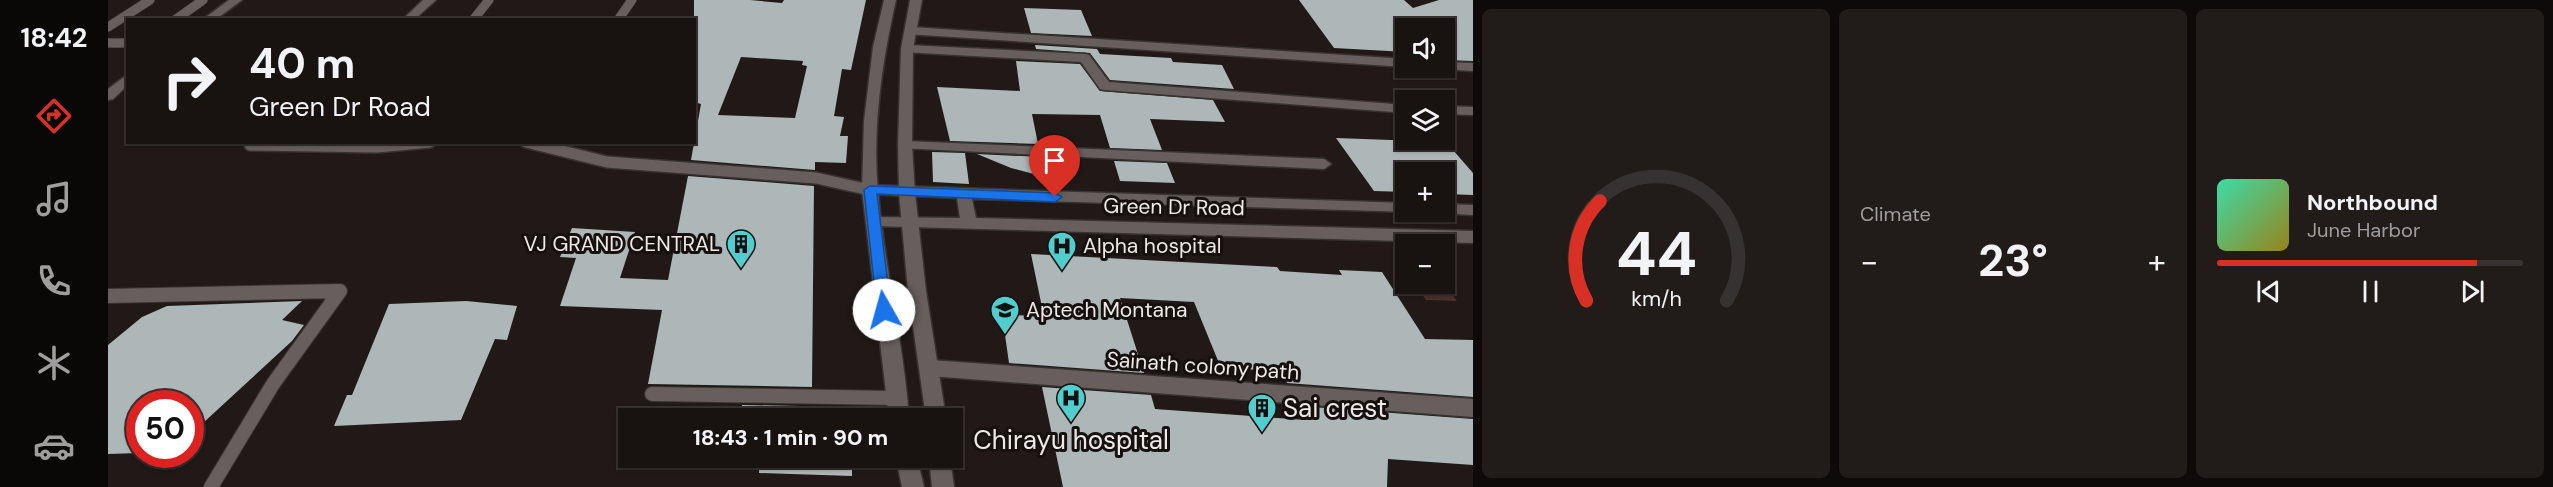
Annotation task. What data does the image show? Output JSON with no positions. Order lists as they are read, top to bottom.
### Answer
{
  "streets": {
    "street": ["Green Dr Road", "Sainath colony path"]
  },
  "places": {
    "building": ["VJ GRAND CENTRAL", "Sai crest"],
    "hospital": ["Alpha hospital", "Chirayu hospital"],
    "school or university": ["Aptech Montana"]
  },
  "page": {
    "tabs": "18:42",
    "tile": "Climate",
    "map_buttons": ["+", "−"],
    "turn": ["40 m", "Green Dr Road"],
    "song": ["Northbound", "June Harbor"],
    "heat": ["−", "23°", "+"],
    "limit": "50",
    "trip": "18:43 · 1 min · 90 m",
    "gauge": ["44", "km/h"]
  }
}
